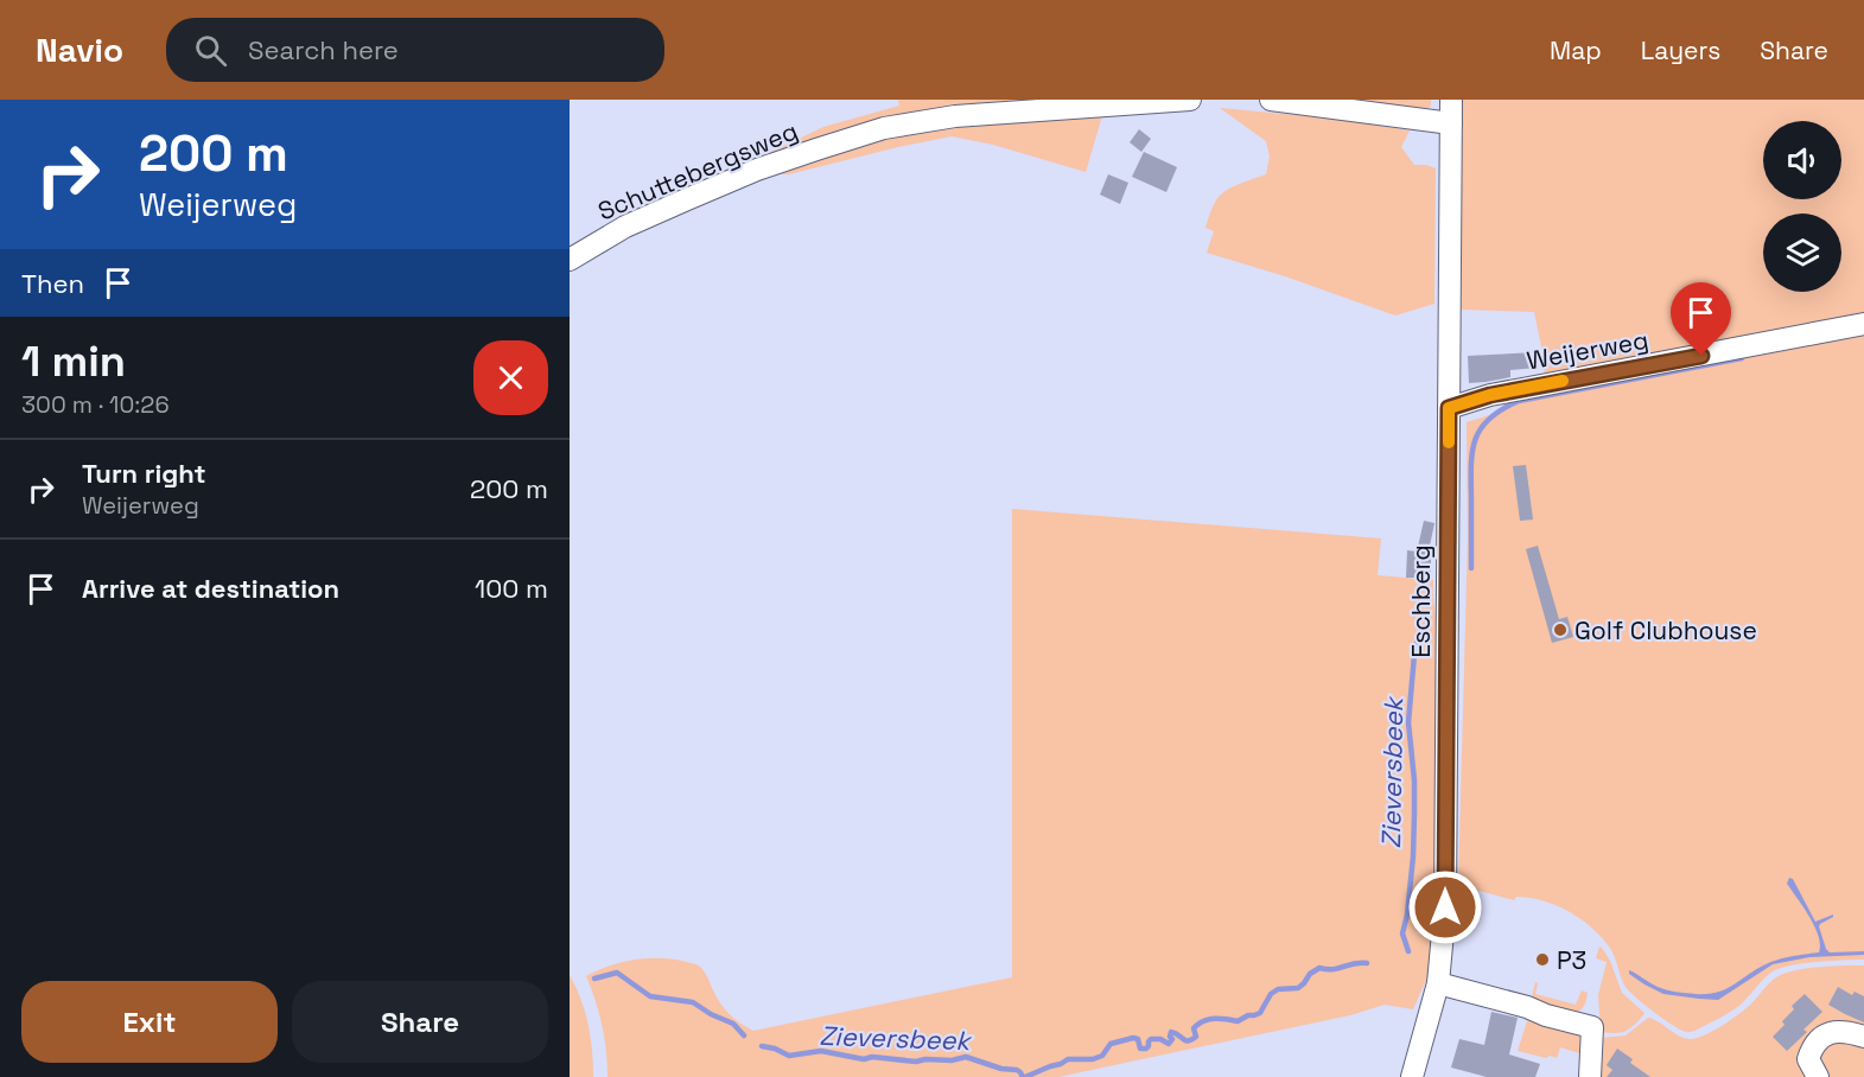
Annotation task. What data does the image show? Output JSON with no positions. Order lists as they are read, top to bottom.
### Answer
{
  "streets": {
    "street": ["Schuttebergsweg", "Weijerweg", "Eschberg"]
  },
  "crossings": [
    ["Weijerweg", "Eschberg"]
  ],
  "water": ["Zieversbeek"],
  "places": ["Golf Clubhouse", "P3"],
  "page": {
    "header": "Navio",
    "search": "Search here",
    "nav": ["Map", "Layers", "Share"],
    "turn": ["200 m", "Weijerweg"],
    "then": "Then",
    "heading": ["1 min", "300 m · 10:26"],
    "list": [
      {
        "name": "Turn right",
        "note": "Weijerweg",
        "value": "200 m"
      },
      {
        "name": "Arrive at destination",
        "value": "100 m"
      }
    ],
    "buttons": ["Exit", "Share"]
  }
}
